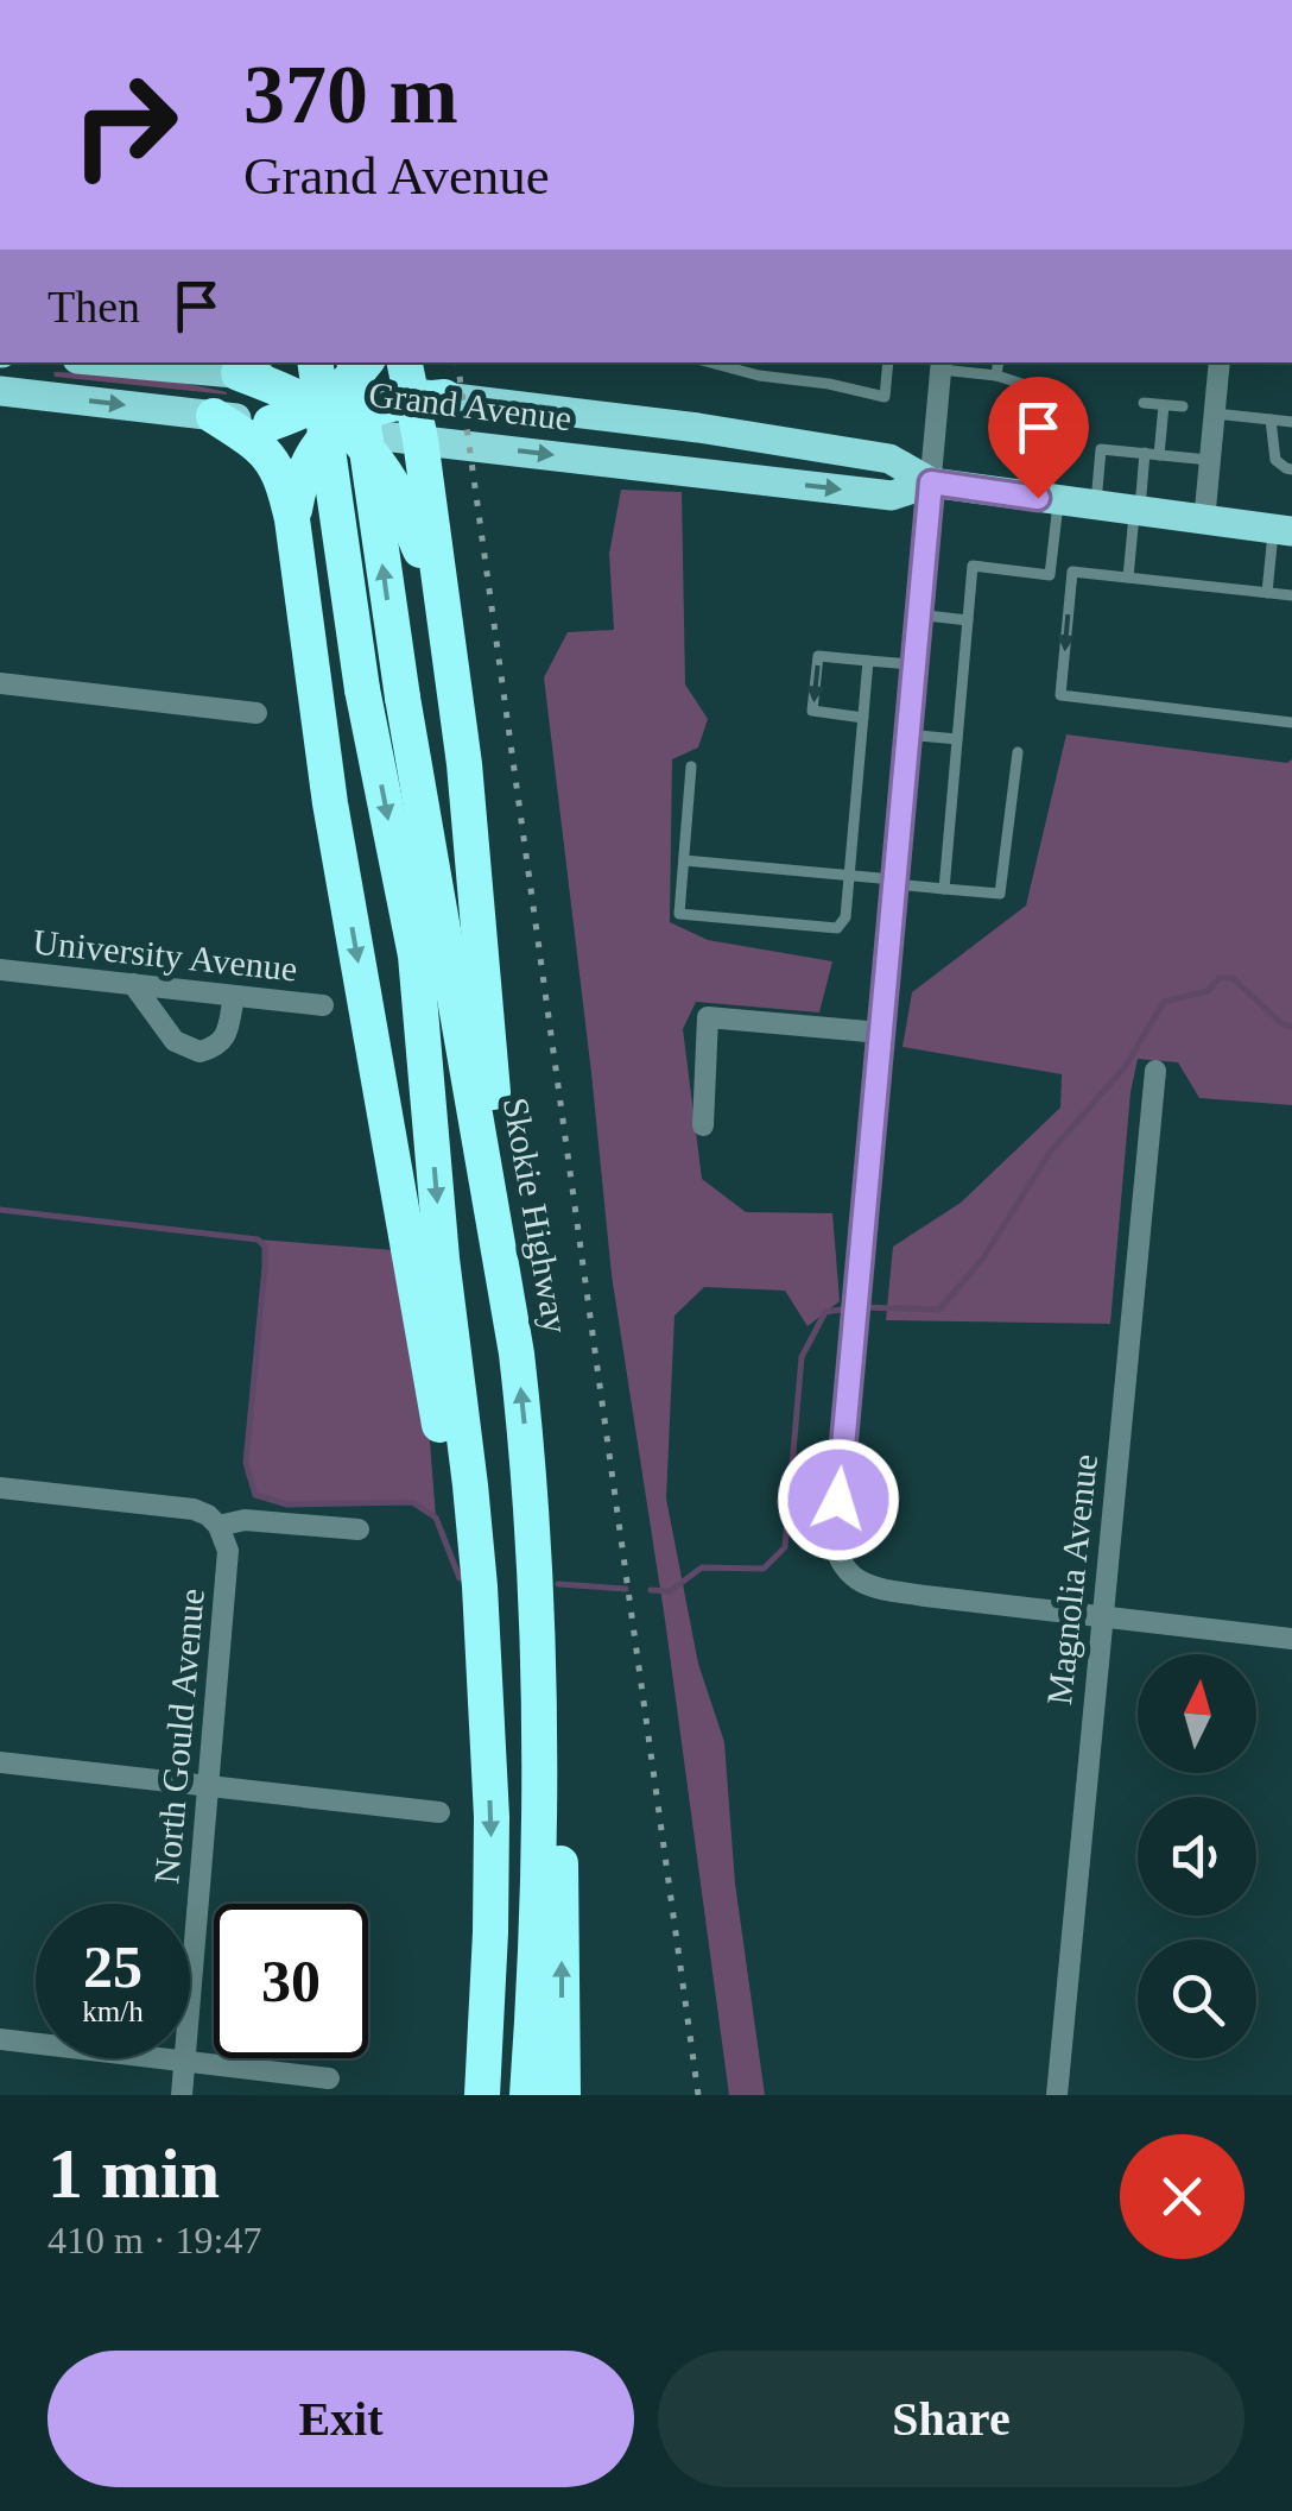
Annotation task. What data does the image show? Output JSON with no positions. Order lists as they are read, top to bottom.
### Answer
{
  "streets": {
    "highway": ["Skokie Highway"],
    "main road": ["Grand Avenue"],
    "street": ["University Avenue", "Magnolia Avenue", "North Gould Avenue"]
  },
  "crossings": [
    ["Grand Avenue", "Skokie Highway"]
  ],
  "north": "top",
  "page": {
    "turn": ["370 m", "Grand Avenue"],
    "then": "Then",
    "speed": "25 km/h",
    "limit": "30",
    "heading": ["1 min", "410 m · 19:47"],
    "buttons": ["Exit", "Share"]
  }
}
